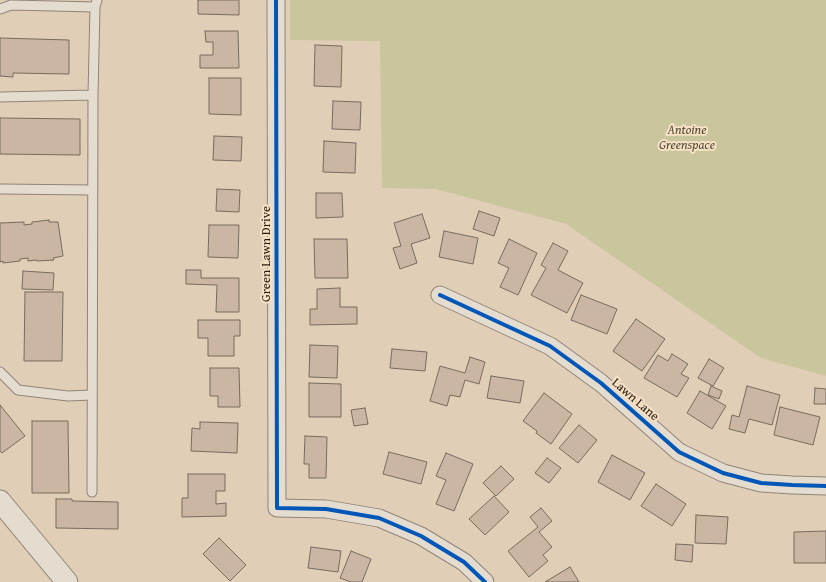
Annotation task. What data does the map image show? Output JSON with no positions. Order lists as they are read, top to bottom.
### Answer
{
  "streets": {
    "street": ["Green Lawn Drive", "Lawn Lane"]
  },
  "parks": ["Antoine Greenspace"]
}
